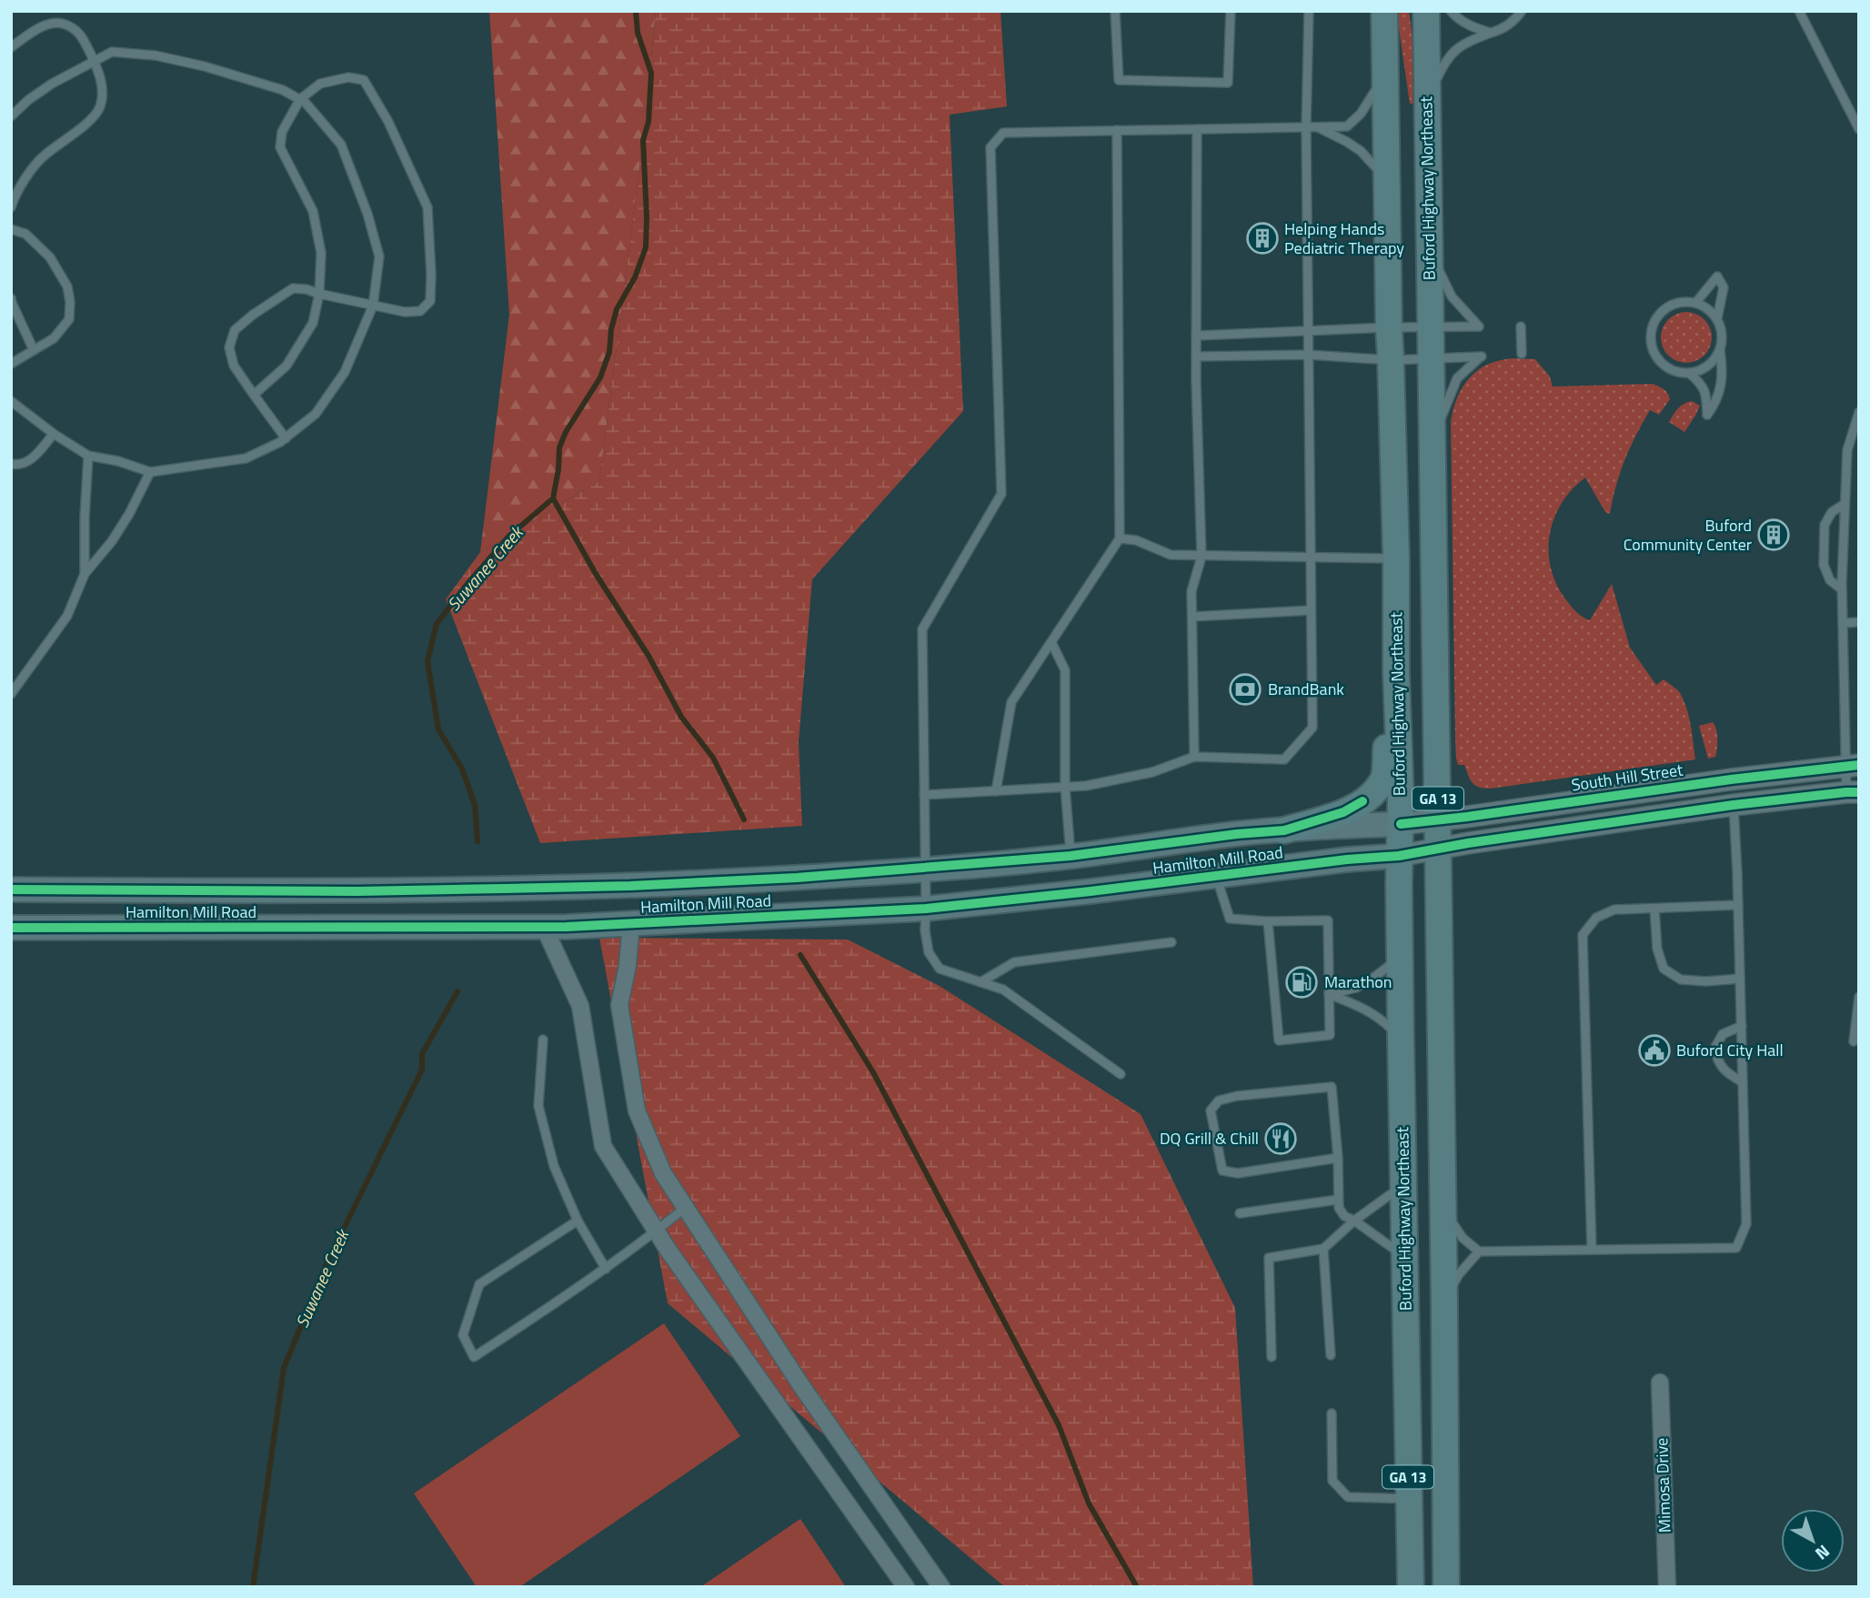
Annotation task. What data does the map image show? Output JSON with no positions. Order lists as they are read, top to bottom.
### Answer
{
  "streets": {
    "main road": ["Buford Highway Northeast", "GA 13", "Hamilton Mill Road"],
    "street": ["South Hill Street", "Mimosa Drive"]
  },
  "crossings": [
    ["Buford Highway Northeast", "South Hill Street"],
    ["Buford Highway Northeast", "Hamilton Mill Road"],
    ["South Hill Street", "Hamilton Mill Road"]
  ],
  "water": ["Suwanee Creek"],
  "places": {
    "building": ["Helping Hands Pediatric Therapy", "Buford Community Center"],
    "bank": ["BrandBank"],
    "fuel station": ["Marathon"],
    "public building": ["Buford City Hall"],
    "restaurant": ["DQ Grill & Chill"]
  },
  "north": "bottom right"
}
